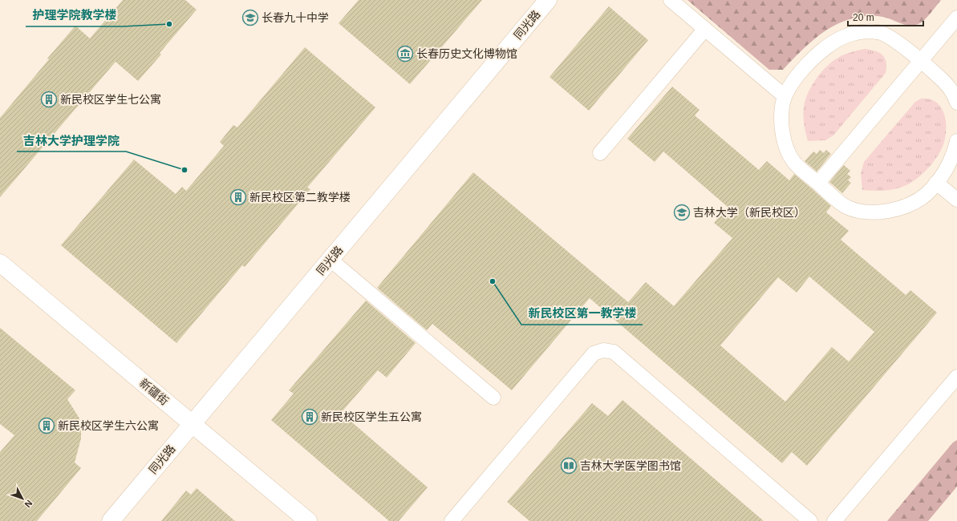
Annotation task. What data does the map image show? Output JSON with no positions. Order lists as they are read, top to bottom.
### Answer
{
  "streets": {
    "street": ["同光路", "新疆街"]
  },
  "crossings": [
    ["同光路", "新疆街"]
  ],
  "places": {
    "school or university": ["长春九十中学", "吉林大学（新民校区）"],
    "other": ["护理学院教学楼", "吉林大学护理学院", "新民校区第一教学楼"],
    "museum": ["长春历史文化博物馆"],
    "building": [
      "新民校区学生七公寓",
      "新民校区第二教学楼",
      "新民校区学生五公寓",
      "新民校区学生六公寓"
    ],
    "library": ["吉林大学医学图书馆"]
  },
  "scale_bar": "20 m",
  "north": "bottom right"
}
